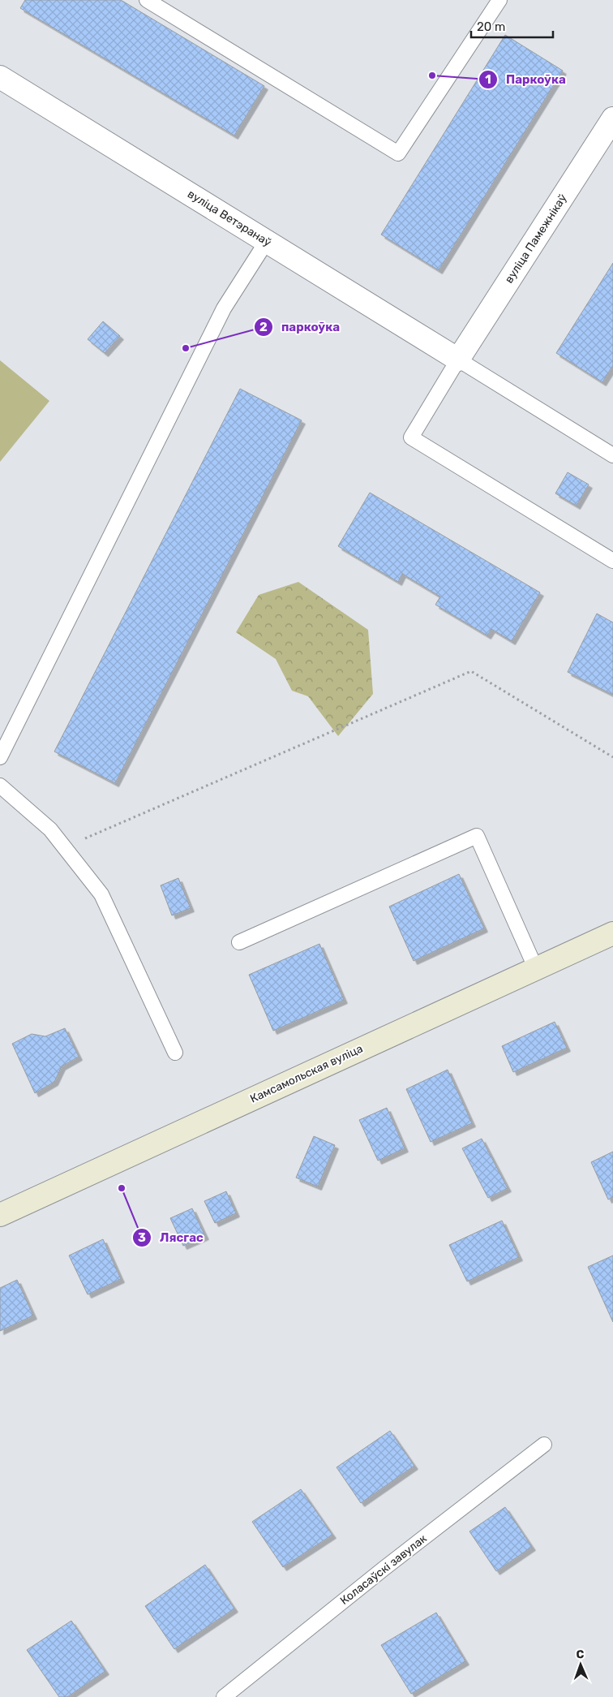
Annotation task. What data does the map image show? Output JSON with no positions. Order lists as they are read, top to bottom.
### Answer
{
  "streets": {
    "main road": ["Камсамольская вуліца"],
    "street": ["вуліца Ветэранаў", "вуліца Памежнікаў"],
    "lane": ["Коласаўскі завулак"]
  },
  "crossings": [
    ["вуліца Ветэранаў", "вуліца Памежнікаў"]
  ],
  "places": ["Паркоўка", "паркоўка", "Лясгас"],
  "scale_bar": "20 m",
  "north": "top"
}
